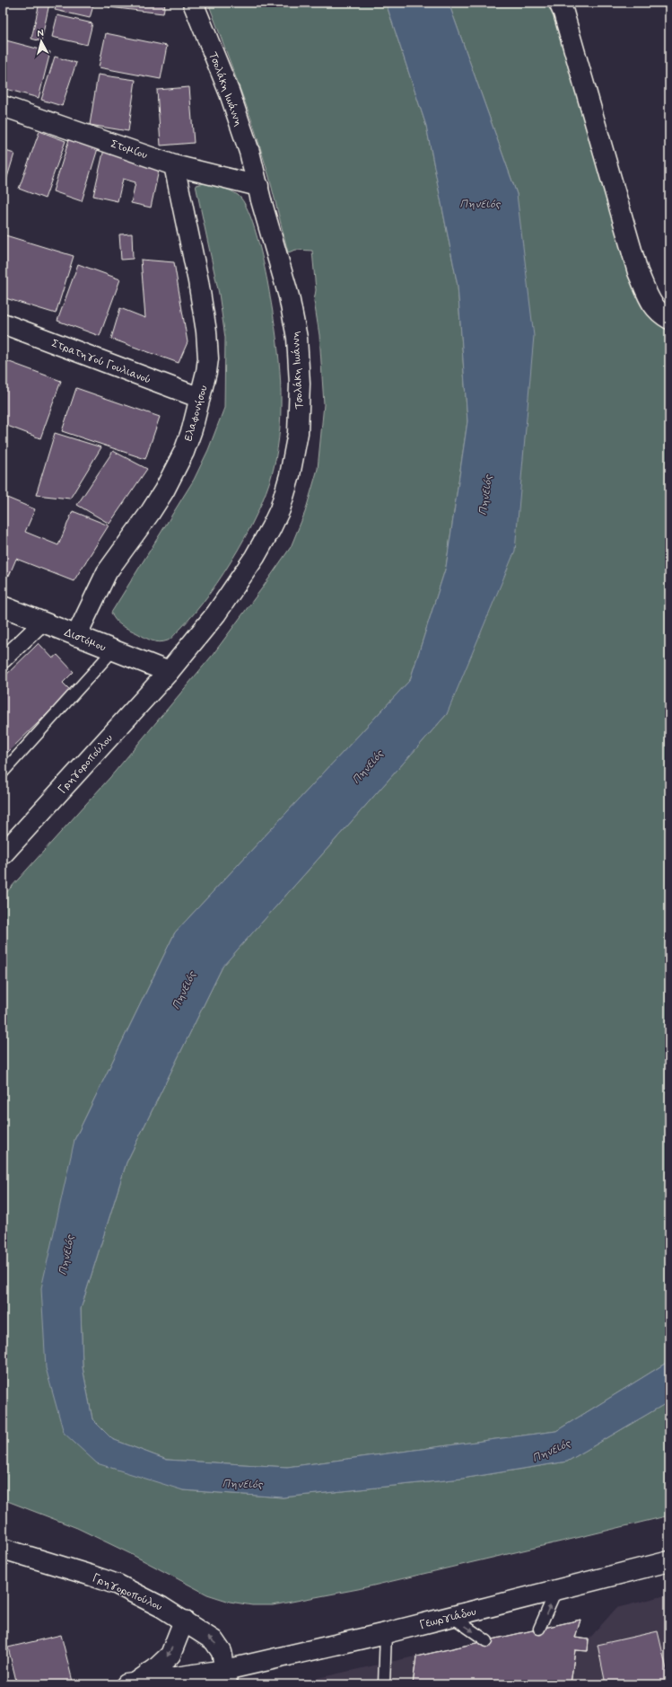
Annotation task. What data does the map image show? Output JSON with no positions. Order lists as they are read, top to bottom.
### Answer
{
  "streets": {
    "street": [
      "Τσολάκη Ιωάννη",
      "Στομίου",
      "Στρατηγού Γουλιανού",
      "Ελαφονήσου",
      "Διστόμου",
      "Γρηγοροπούλου",
      "Γεωργιάδου"
    ]
  },
  "crossings": [
    ["Τσολάκη Ιωάννη", "Στομίου"],
    ["Τσολάκη Ιωάννη", "Διστόμου"],
    ["Τσολάκη Ιωάννη", "Γρηγοροπούλου"],
    ["Στομίου", "Ελαφονήσου"],
    ["Στρατηγού Γουλιανού", "Ελαφονήσου"],
    ["Ελαφονήσου", "Διστόμου"],
    ["Διστόμου", "Γρηγοροπούλου"],
    ["Γρηγοροπούλου", "Γεωργιάδου"]
  ],
  "water": ["Πηνειός"],
  "north": "top"
}
